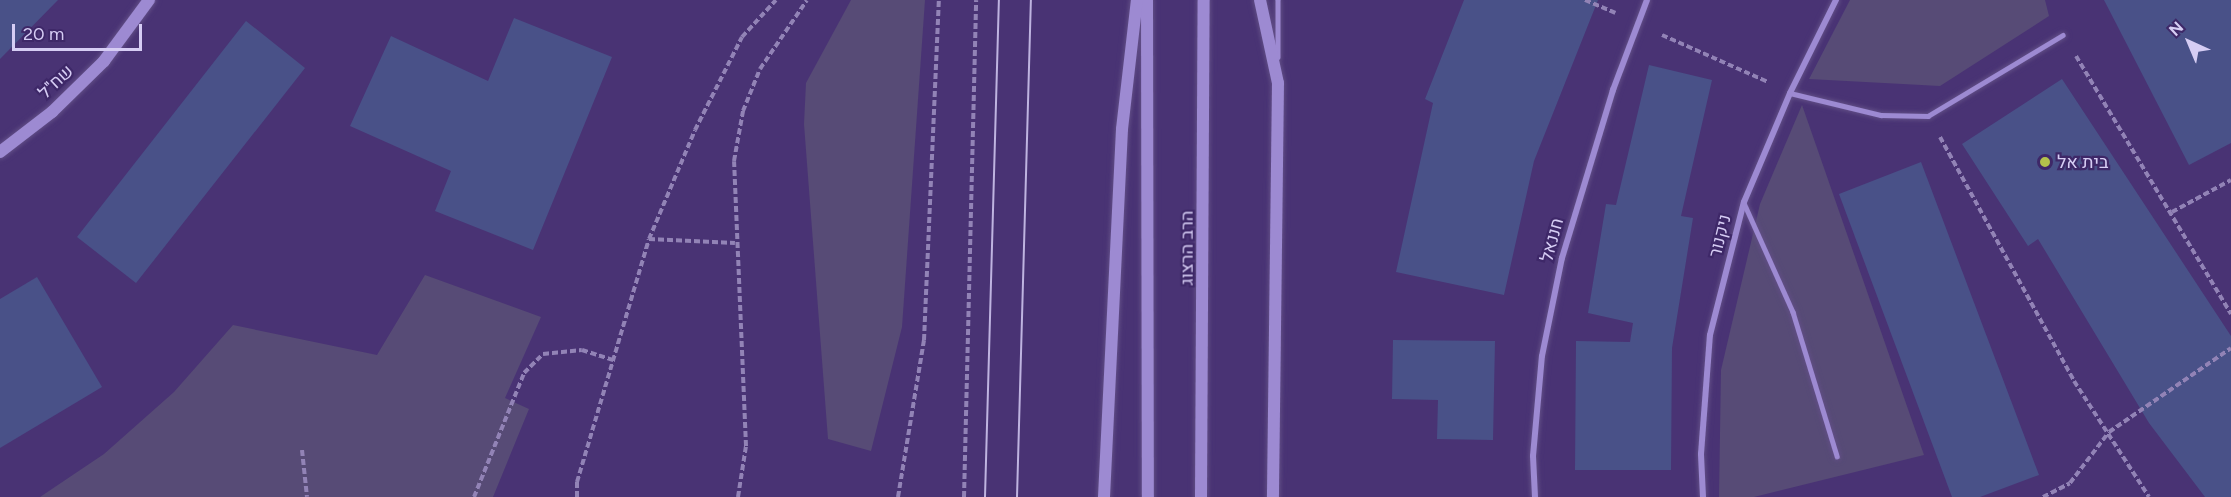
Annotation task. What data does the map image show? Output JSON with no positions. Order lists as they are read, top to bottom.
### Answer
{
  "streets": {
    "main road": ["שח\"ל", "הרב הרצוג"],
    "street": ["ניקנור", "חננאל"]
  },
  "places": ["בית אל"],
  "scale_bar": "20 m",
  "north": "top left"
}
